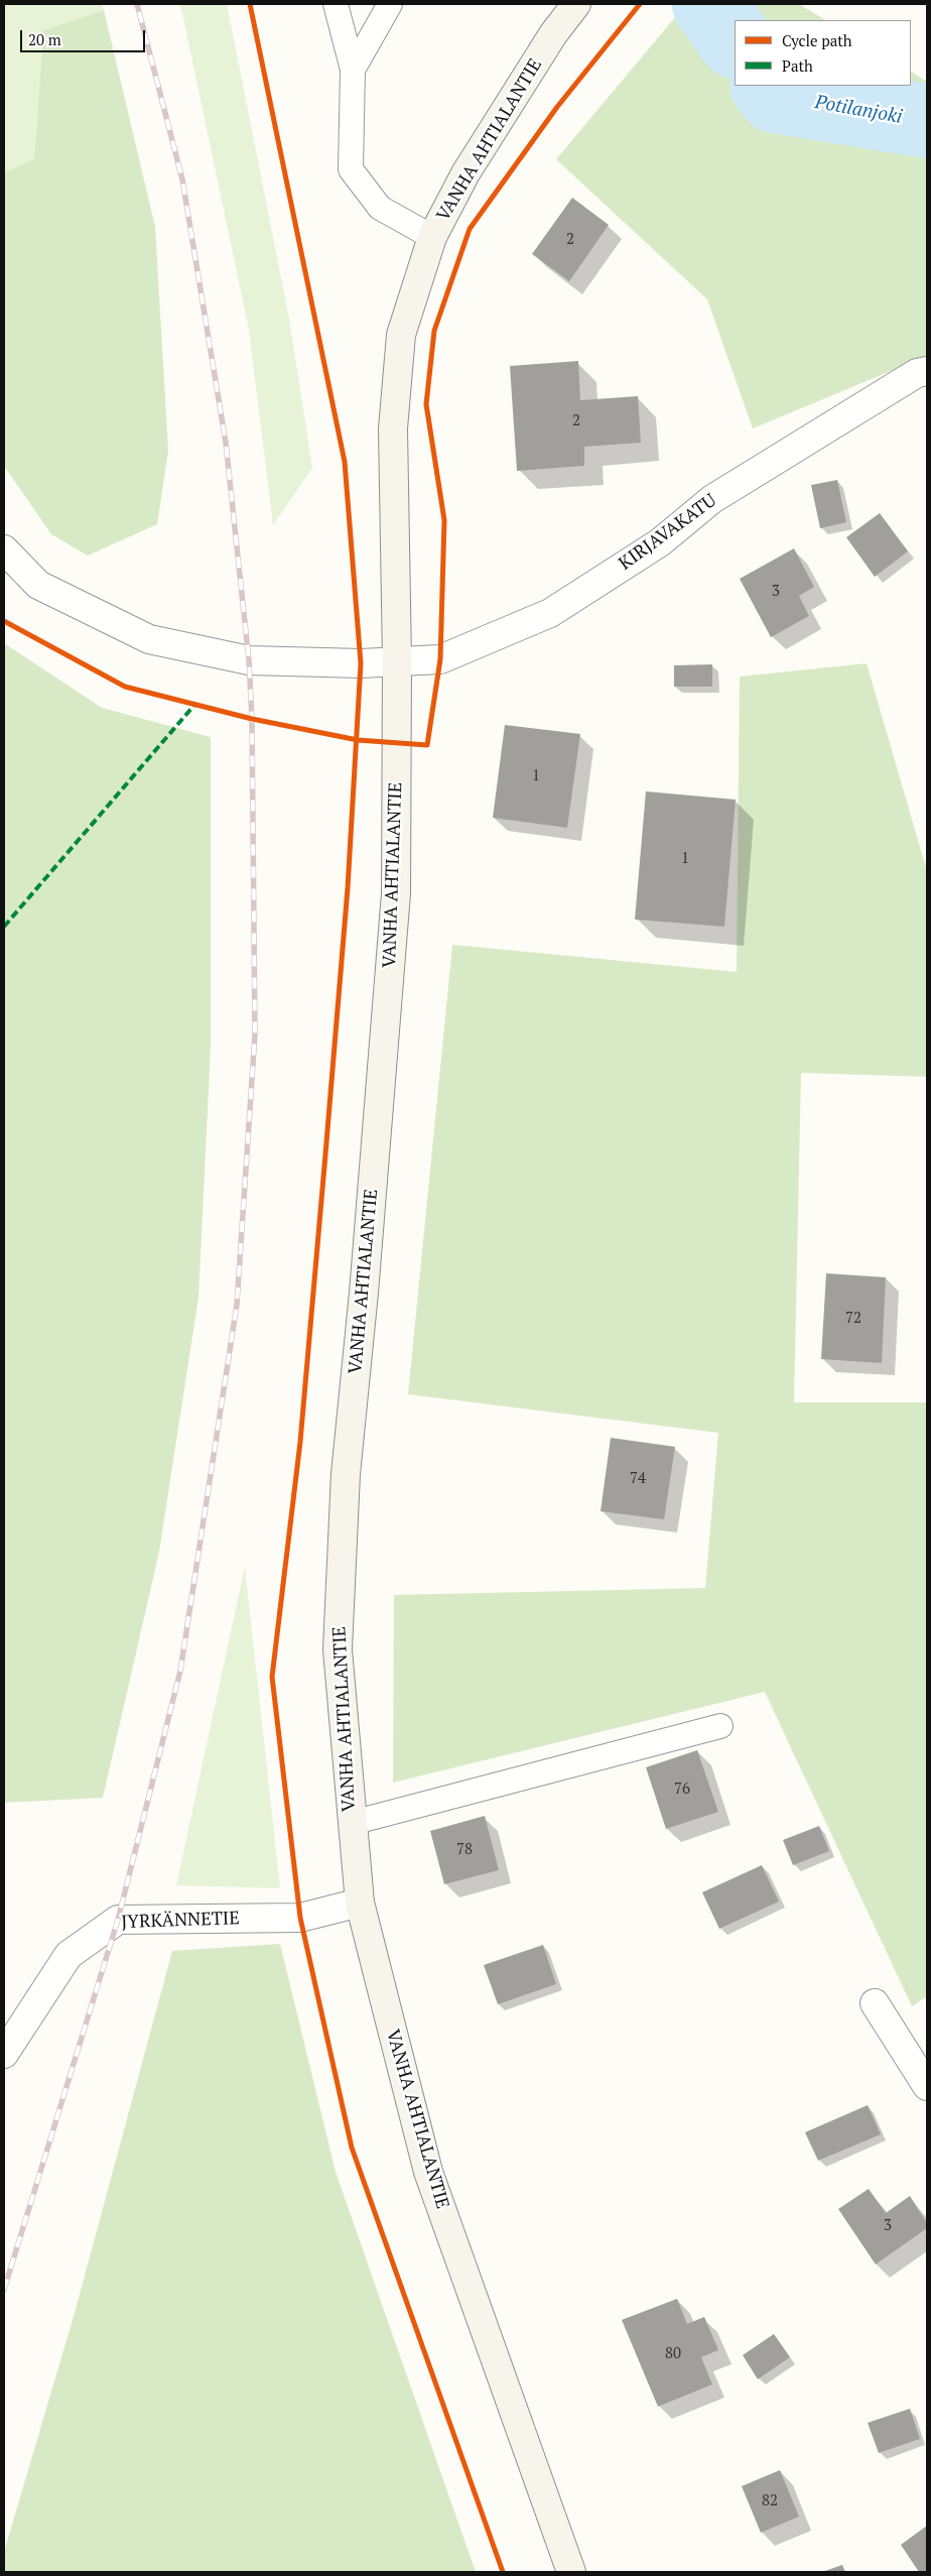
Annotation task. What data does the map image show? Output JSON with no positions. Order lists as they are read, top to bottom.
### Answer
{
  "streets": {
    "street": ["VANHA AHTIALANTIE", "KIRJAVAKATU", "JYRKÄNNETIE"]
  },
  "crossings": [
    ["VANHA AHTIALANTIE", "KIRJAVAKATU"],
    ["VANHA AHTIALANTIE", "JYRKÄNNETIE"]
  ],
  "water": ["Potilanjoki"],
  "house_numbers": [
    "2",
    "2",
    "3",
    "1",
    "1",
    "72",
    "74",
    "76",
    "78",
    "3",
    "80",
    "82"
  ],
  "legend": ["Cycle path", "Path"],
  "scale_bar": "20 m"
}
